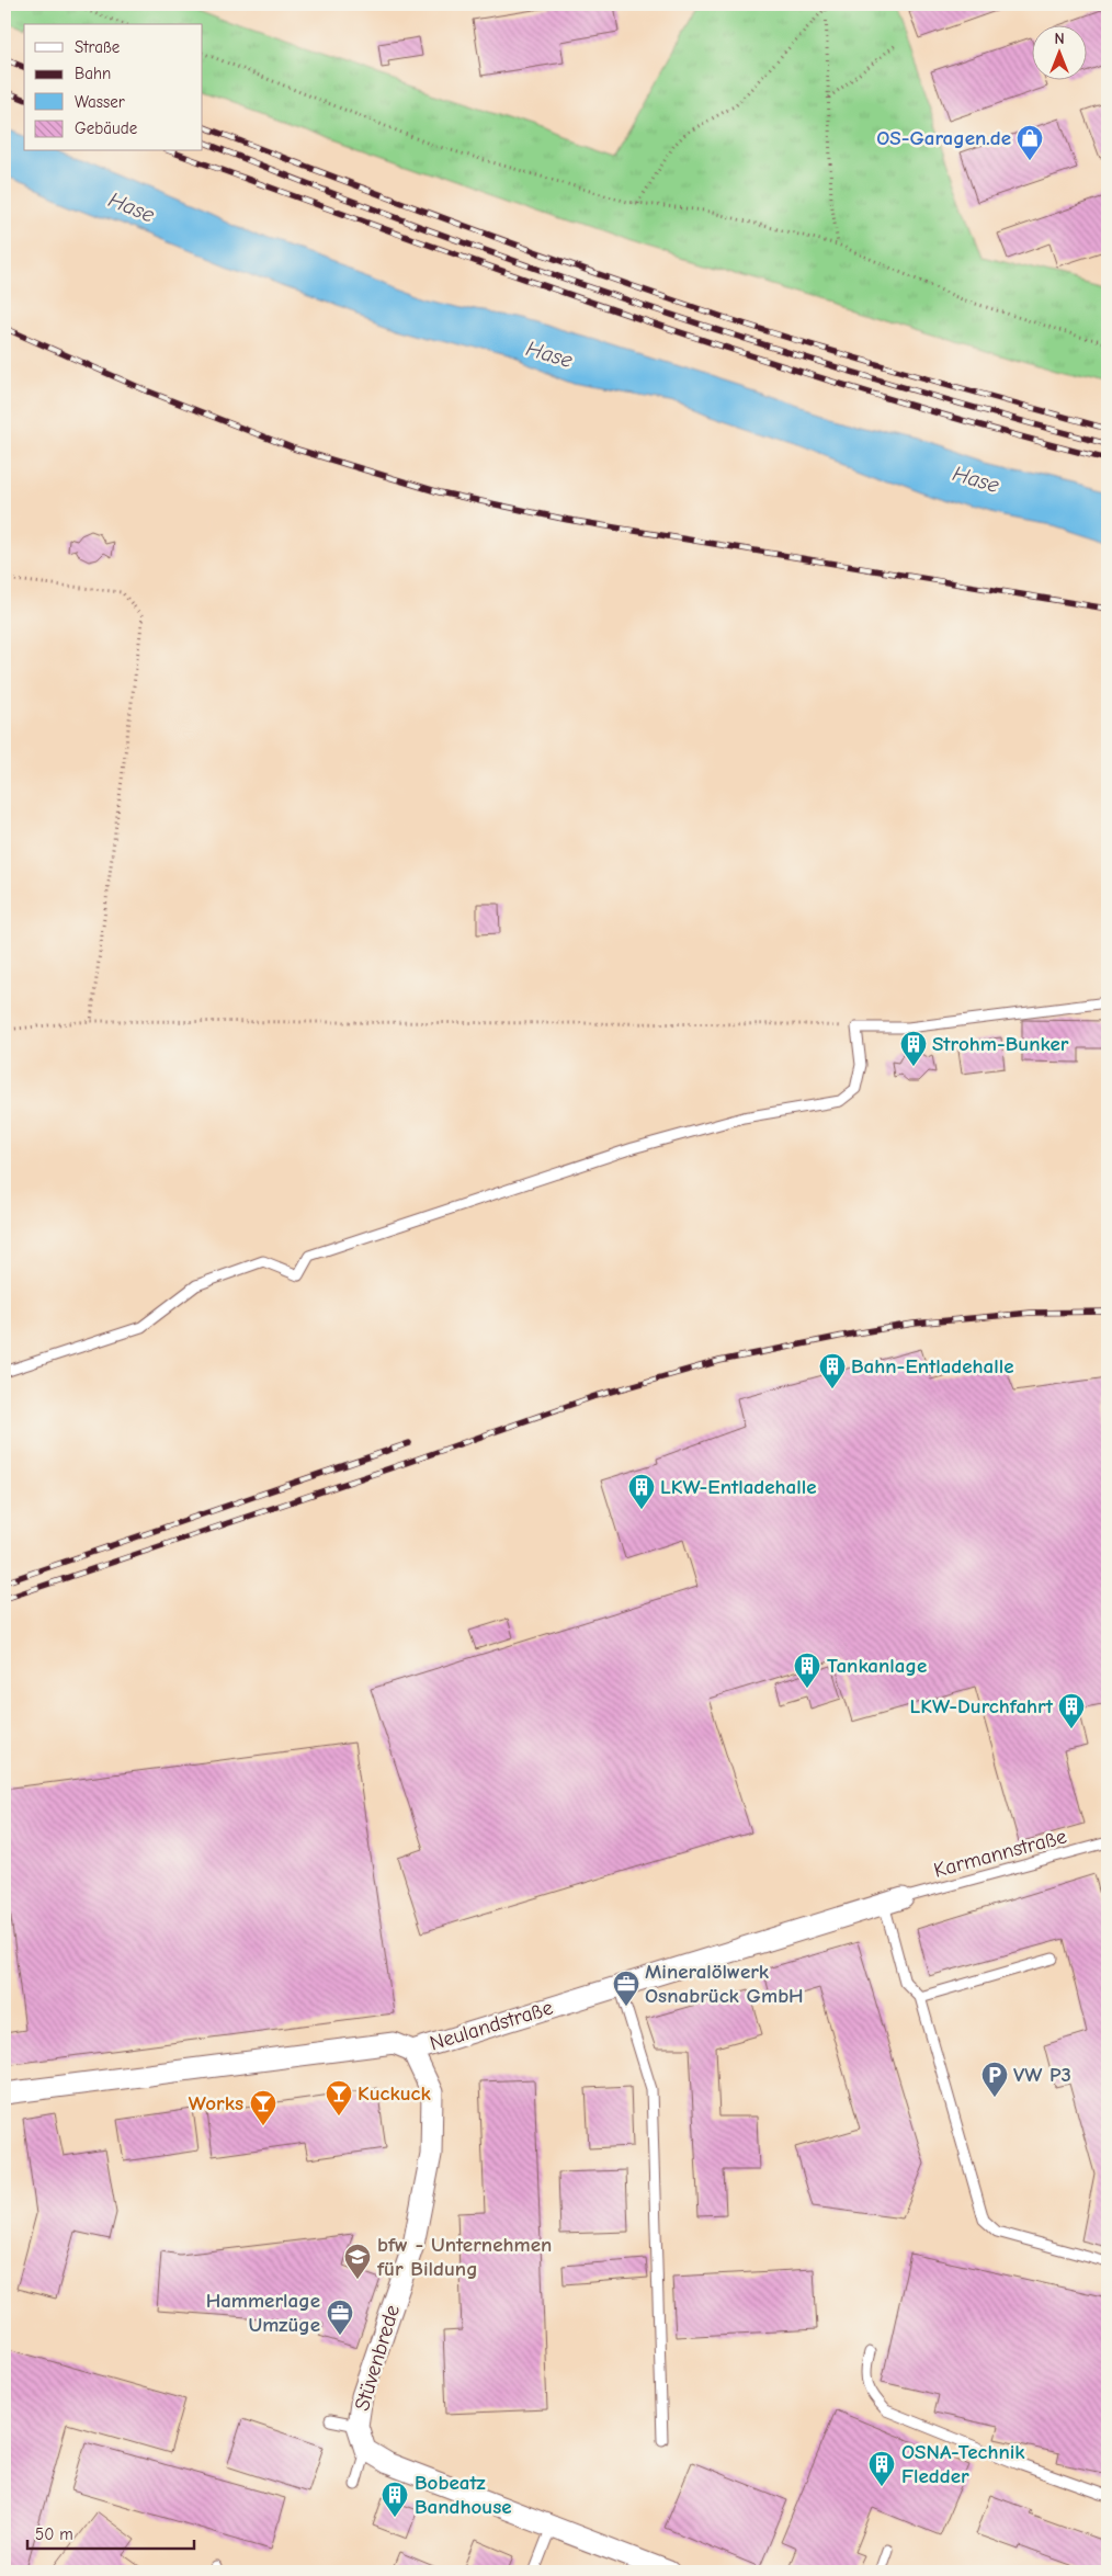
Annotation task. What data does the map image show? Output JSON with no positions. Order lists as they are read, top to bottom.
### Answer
{
  "streets": {
    "street": ["Neulandstraße", "Stüvenbrede"],
    "lane": ["Karmannstraße"]
  },
  "crossings": [
    ["Karmannstraße", "Neulandstraße"],
    ["Neulandstraße", "Stüvenbrede"]
  ],
  "water": ["Hase"],
  "places": {
    "shop": ["OS-Garagen.de"],
    "building": [
      "Strohm-Bunker",
      "Bahn-Entladehalle",
      "LKW-Entladehalle",
      "Tankanlage",
      "LKW-Durchfahrt",
      "OSNA-Technik Fledder",
      "Bobeatz Bandhouse"
    ],
    "office": ["Mineralölwerk Osnabrück GmbH", "Hammerlage Umzüge"],
    "parking": ["VW P3"],
    "bar": ["Kuckuck", "Works"],
    "school or university": ["bfw - Unternehmen für Bildung"]
  },
  "legend": [
    "Straße",
    "Bahn",
    "Wasser",
    "Gebäude"
  ],
  "scale_bar": "50 m",
  "north": "top"
}
